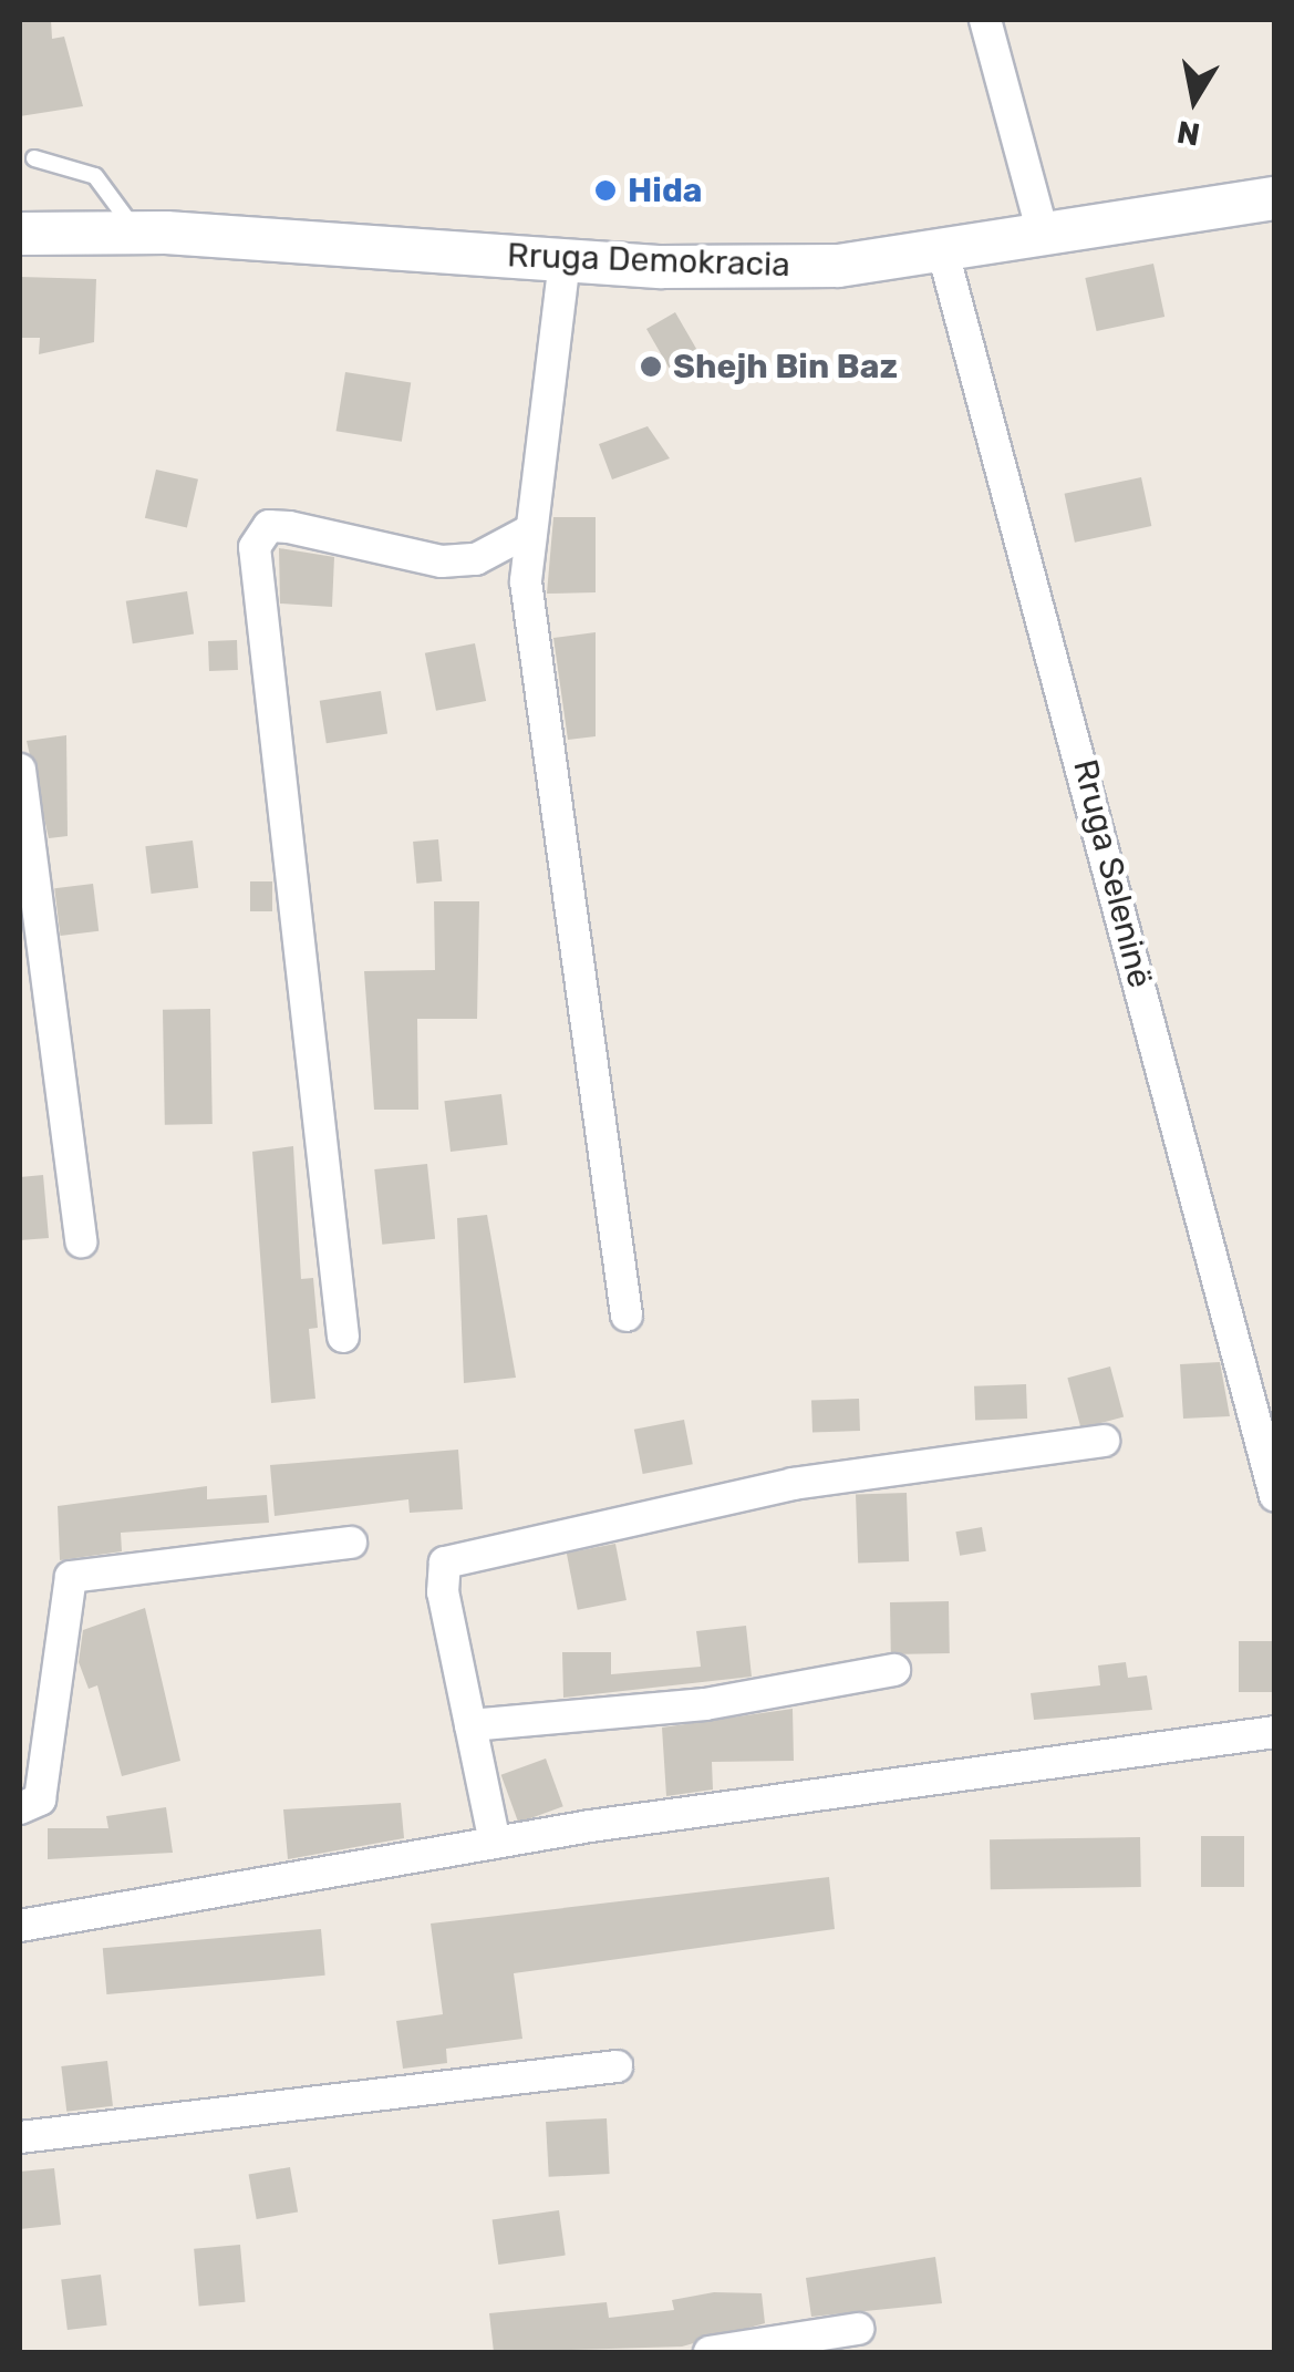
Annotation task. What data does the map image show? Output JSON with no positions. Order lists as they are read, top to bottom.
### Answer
{
  "streets": {
    "main road": ["Rruga Demokracia"],
    "street": ["Rruga Seleninë"]
  },
  "crossings": [
    ["Rruga Demokracia", "Rruga Seleninë"]
  ],
  "places": ["Hida", "Shejh Bin Baz"],
  "north": "bottom"
}
